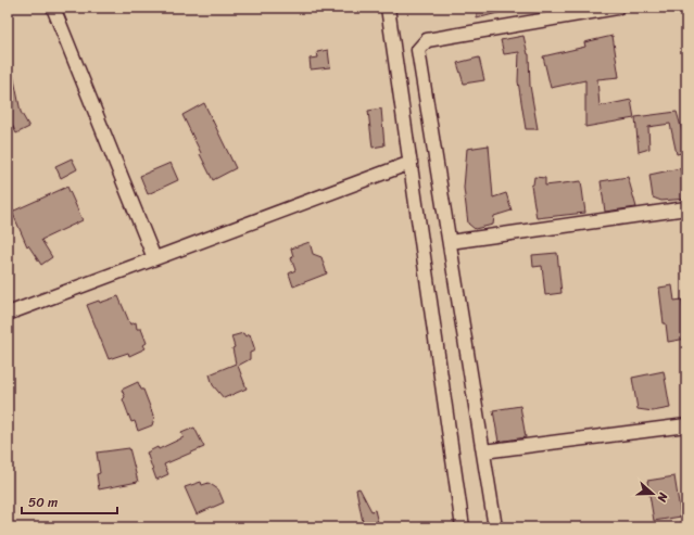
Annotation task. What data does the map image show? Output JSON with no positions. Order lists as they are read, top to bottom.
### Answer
{
  "scale_bar": "50 m",
  "north": "right"
}
